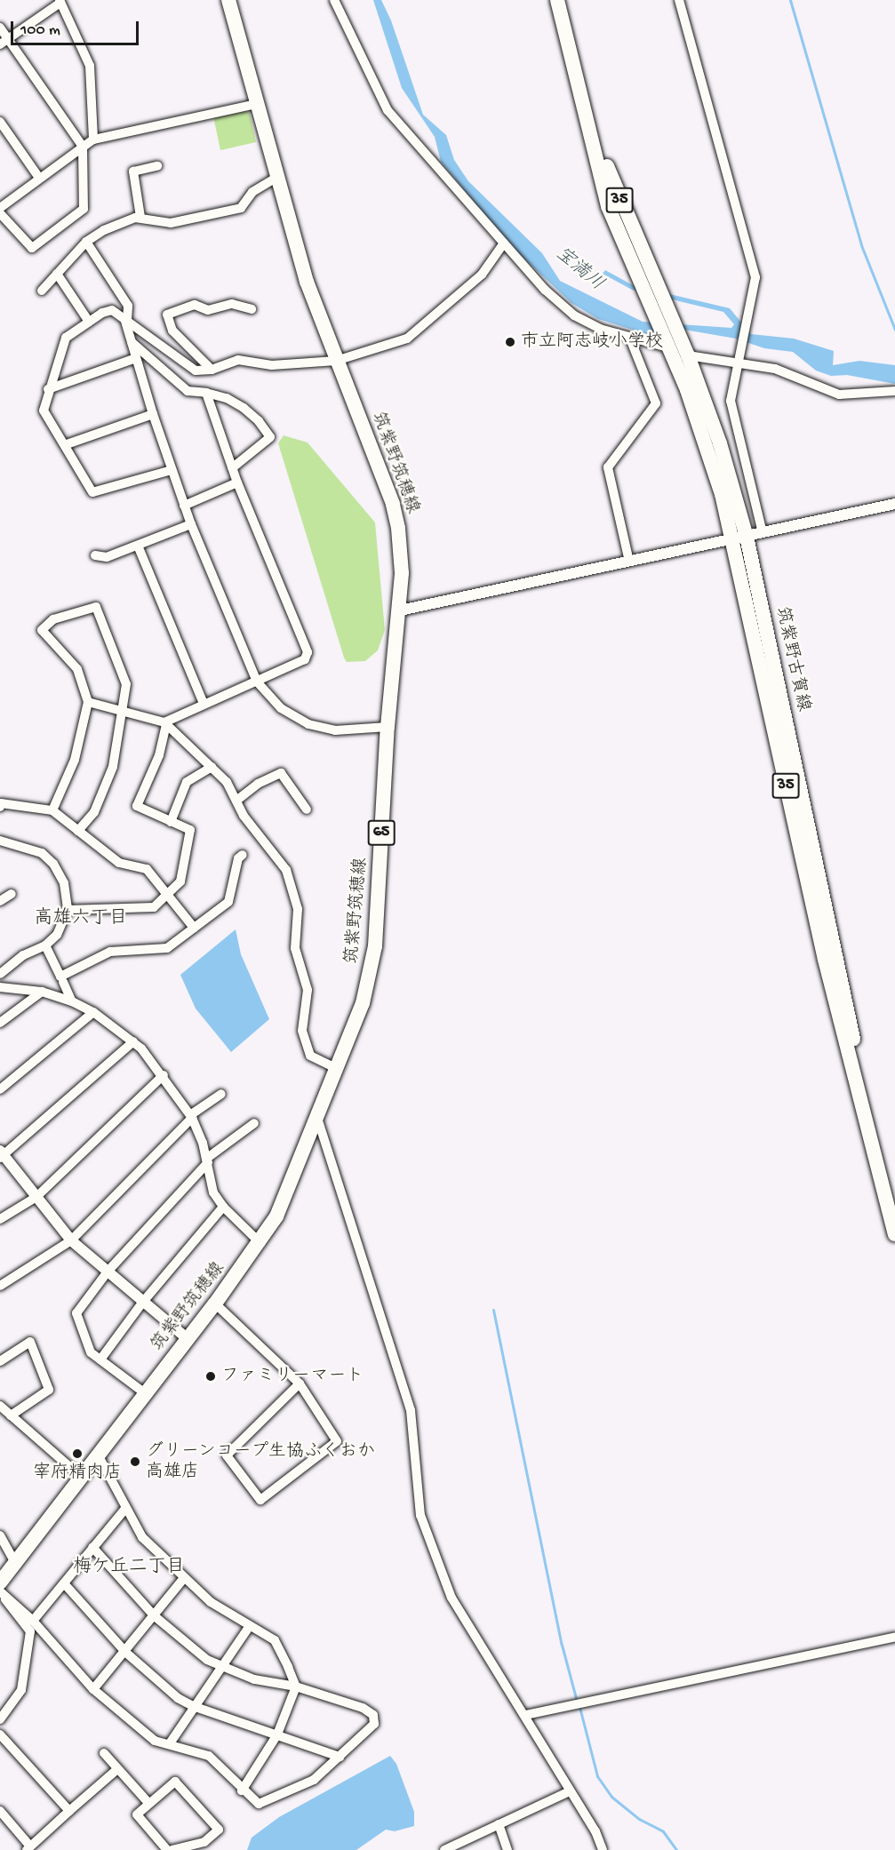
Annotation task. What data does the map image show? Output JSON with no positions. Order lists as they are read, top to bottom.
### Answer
{
  "streets": {
    "main road": [
      "35",
      "筑紫野筑穂線",
      "筑紫野古賀線",
      "65"
    ]
  },
  "districts": ["高雄六丁目", "梅ケ丘二丁目"],
  "water": ["宝満川"],
  "places": [
    "市立阿志岐小学校",
    "ファミリーマート",
    "宰府精肉店",
    "グリーンコープ生協ふくおか 高雄店"
  ],
  "scale_bar": "100 m"
}
